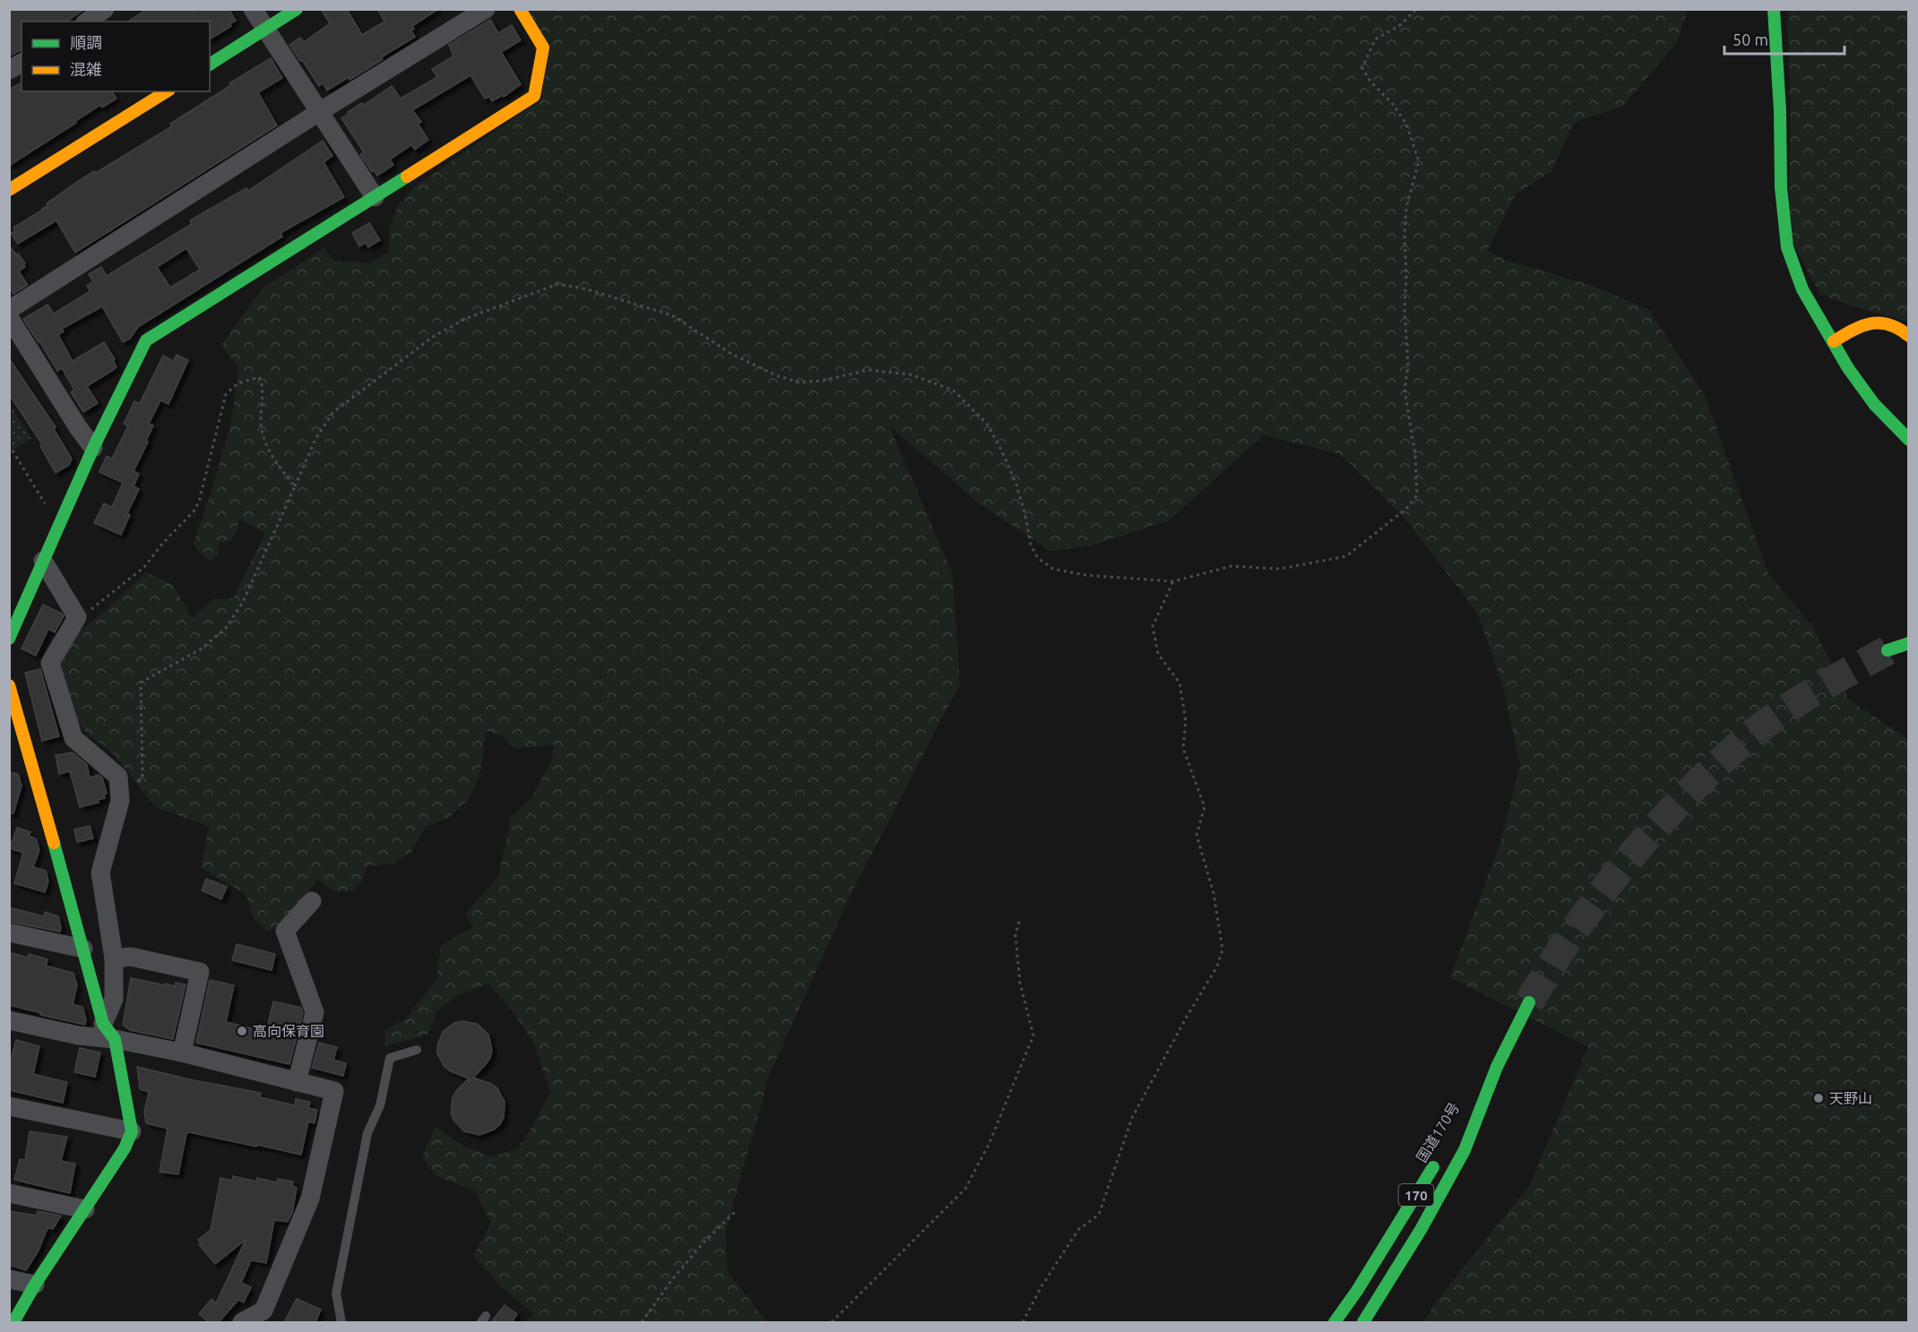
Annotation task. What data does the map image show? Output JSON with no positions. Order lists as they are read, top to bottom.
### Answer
{
  "streets": {
    "main road": ["国道170号", "170"]
  },
  "places": ["高向保育園", "天野山"],
  "legend": ["順調", "混雑"],
  "scale_bar": "50 m"
}
